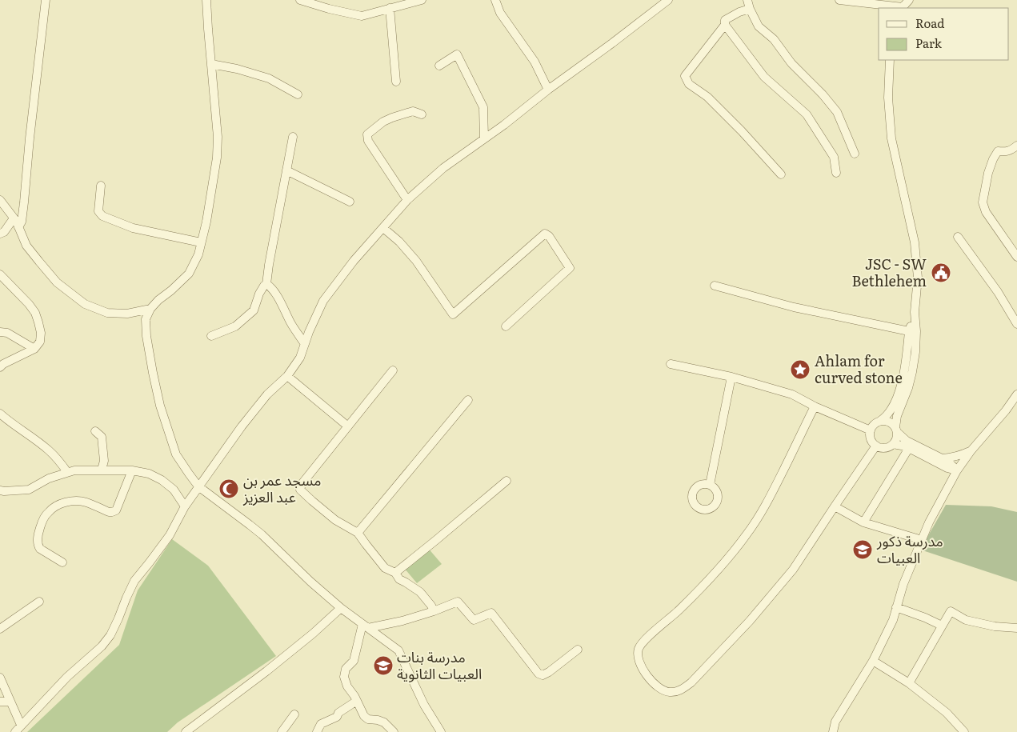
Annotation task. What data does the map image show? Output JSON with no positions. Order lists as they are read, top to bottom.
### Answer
{
  "places": {
    "public building": ["JSC - SW Bethlehem"],
    "place": ["Ahlam for curved stone"],
    "mosque": ["مسجد عمر بن عبد العزيز"],
    "school or university": ["مدرسة ذكور العبيات", "مدرسة بنات العبيات الثانوية"]
  },
  "legend": ["Road", "Park"]
}
